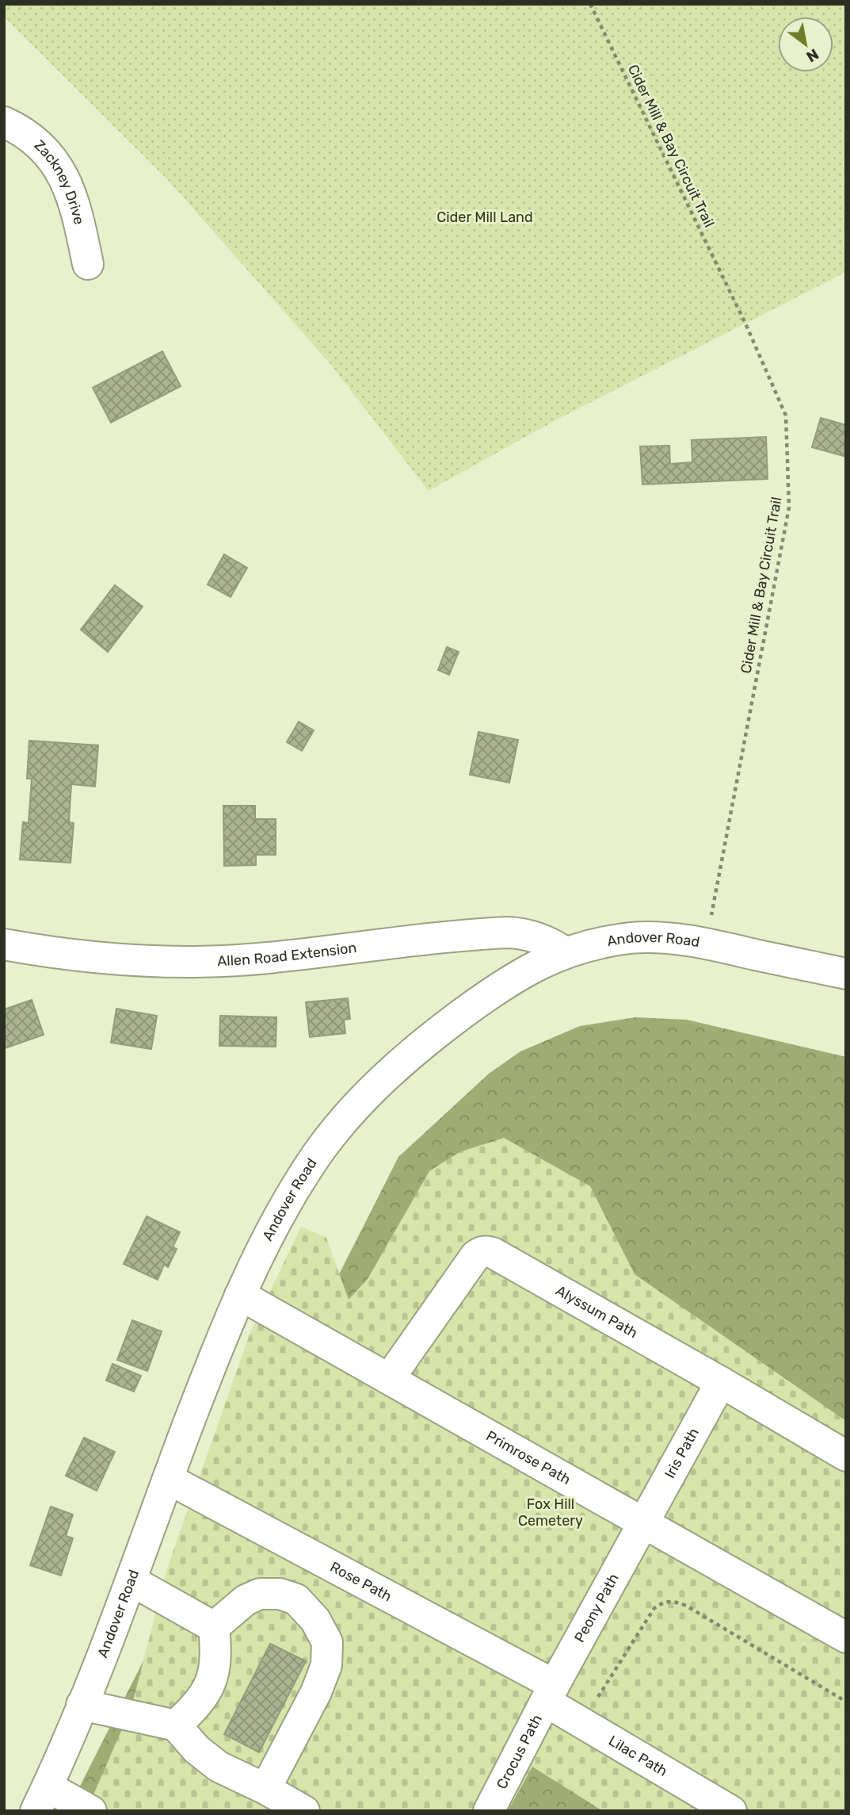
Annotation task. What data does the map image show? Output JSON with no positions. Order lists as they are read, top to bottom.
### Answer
{
  "streets": {
    "main road": [
      "Zackney Drive",
      "Andover Road",
      "Allen Road Extension",
      "Alyssum Path",
      "Iris Path",
      "Primrose Path",
      "Rose Path",
      "Peony Path",
      "Crocus Path",
      "Lilac Path"
    ],
    "path": ["Cider Mill & Bay Circuit Trail"]
  },
  "crossings": [
    ["Cider Mill & Bay Circuit Trail", "Andover Road"],
    ["Andover Road", "Allen Road Extension"],
    ["Andover Road", "Primrose Path"],
    ["Andover Road", "Rose Path"],
    ["Alyssum Path", "Iris Path"],
    ["Alyssum Path", "Primrose Path"],
    ["Iris Path", "Primrose Path"],
    ["Iris Path", "Peony Path"],
    ["Primrose Path", "Peony Path"],
    ["Rose Path", "Peony Path"],
    ["Rose Path", "Crocus Path"],
    ["Rose Path", "Lilac Path"],
    ["Peony Path", "Crocus Path"],
    ["Peony Path", "Lilac Path"],
    ["Crocus Path", "Lilac Path"]
  ],
  "parks": ["Cider Mill Land", "Fox Hill Cemetery"],
  "north": "bottom right"
}
